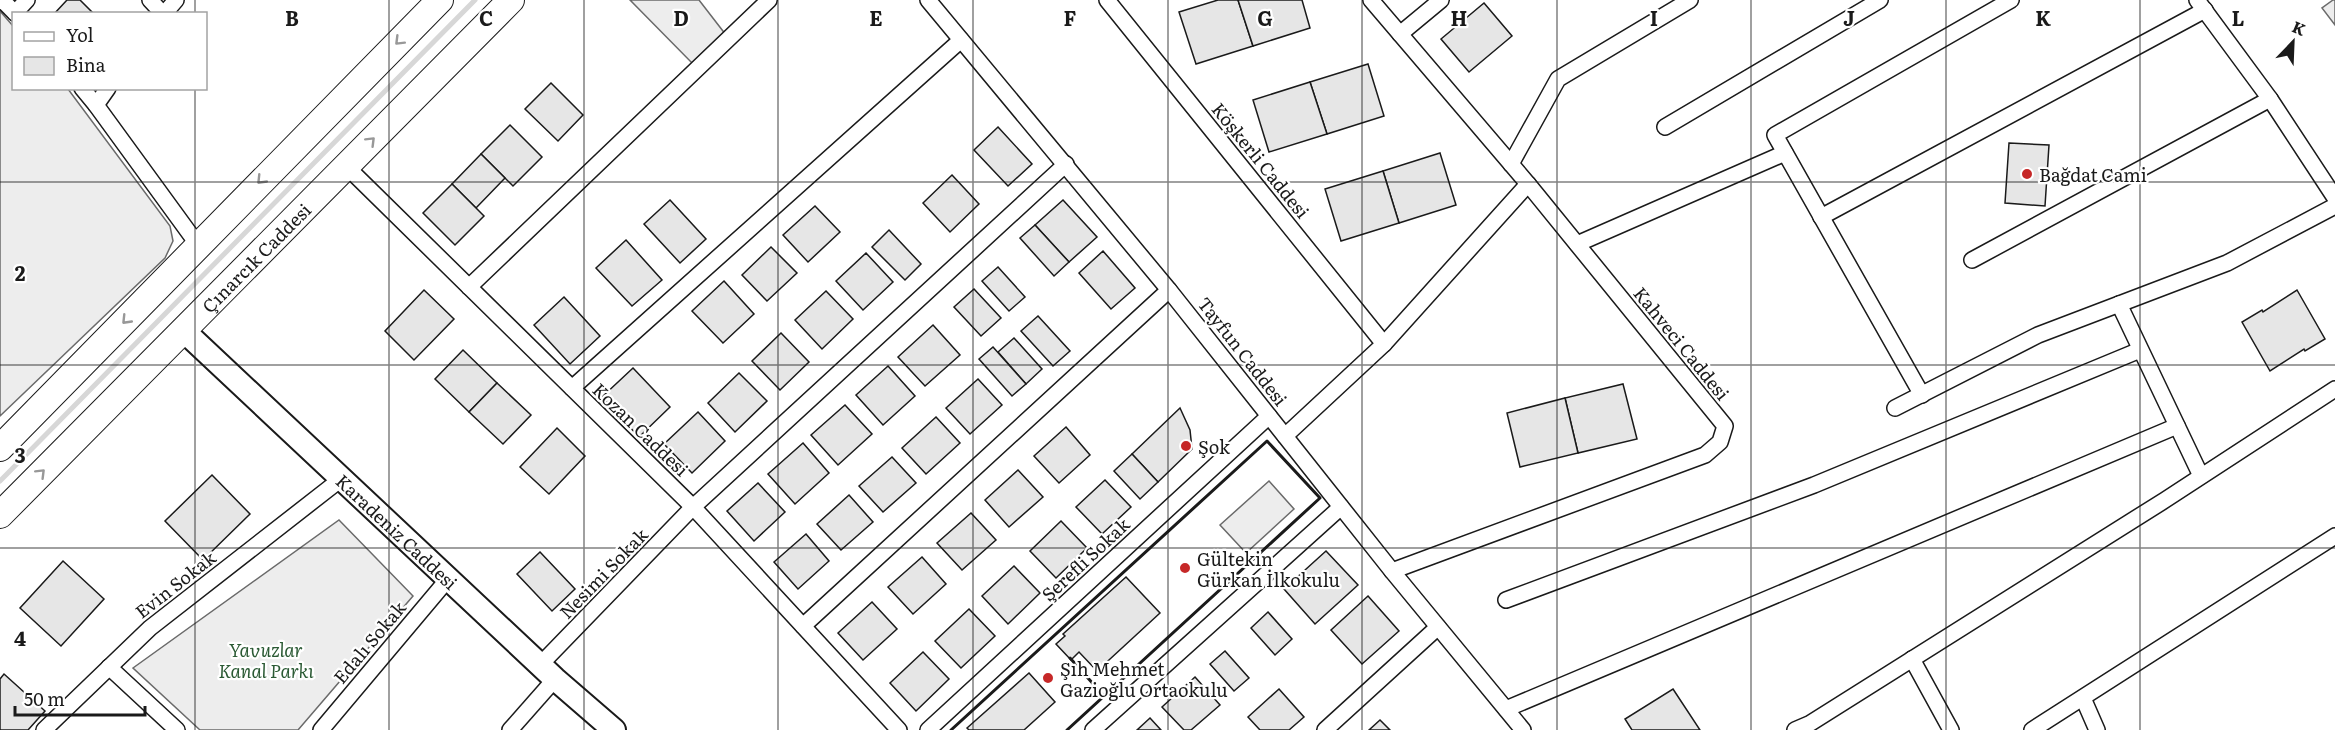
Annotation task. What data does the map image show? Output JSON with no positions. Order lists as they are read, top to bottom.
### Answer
{
  "streets": {
    "main road": ["Çınarcık Caddesi"],
    "street": [
      "Köşkerli Caddesi",
      "Kahveci Caddesi",
      "Tayfun Caddesi",
      "Kozan Caddesi",
      "Karadeniz Caddesi",
      "Şerefli Sokak",
      "Nesimi Sokak",
      "Evin Sokak",
      "Edalı Sokak"
    ]
  },
  "crossings": [
    ["Çınarcık Caddesi", "Kozan Caddesi"],
    ["Çınarcık Caddesi", "Karadeniz Caddesi"],
    ["Kahveci Caddesi", "Tayfun Caddesi"],
    ["Tayfun Caddesi", "Şerefli Sokak"],
    ["Tayfun Caddesi", "Nesimi Sokak"],
    ["Kozan Caddesi", "Nesimi Sokak"],
    ["Karadeniz Caddesi", "Nesimi Sokak"],
    ["Karadeniz Caddesi", "Evin Sokak"],
    ["Karadeniz Caddesi", "Edalı Sokak"]
  ],
  "parks": ["Yavuzlar Kanal Parkı"],
  "places": [
    "Bağdat Cami",
    "Şok",
    "Gültekin Gürkan İlkokulu",
    "Şıh Mehmet Gazioğlu Ortaokulu"
  ],
  "legend": ["Yol", "Bina"],
  "scale_bar": "50 m",
  "north": "top right",
  "grid": {
    "columns": [
      "B",
      "C",
      "D",
      "E",
      "F",
      "G",
      "H",
      "I",
      "J",
      "K",
      "L"
    ],
    "rows": ["2", "3", "4"]
  }
}
